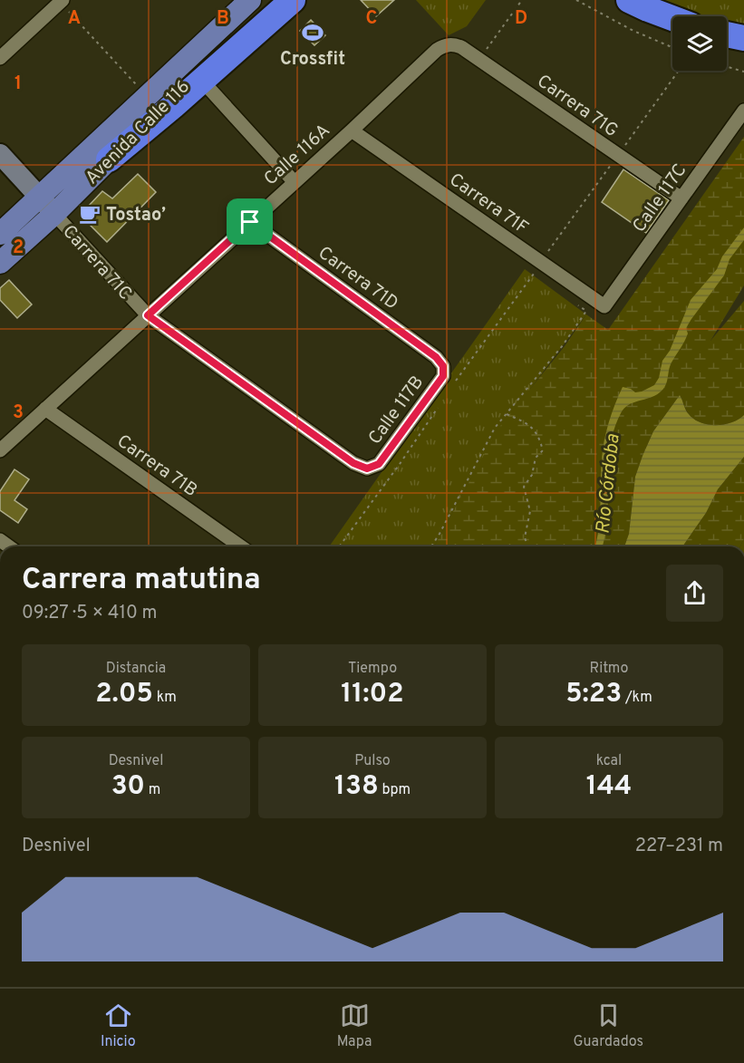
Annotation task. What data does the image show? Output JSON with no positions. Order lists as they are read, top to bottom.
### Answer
{
  "streets": {
    "main road": ["Avenida Calle 116"],
    "street": [
      "Carrera 71G",
      "Calle 116A",
      "Calle 117C",
      "Carrera 71F",
      "Carrera 71C",
      "Carrera 71D",
      "Calle 117B",
      "Carrera 71B"
    ]
  },
  "crossings": [
    ["Carrera 71G", "Calle 116A"],
    ["Carrera 71G", "Calle 117C"],
    ["Avenida Calle 116", "Carrera 71C"],
    ["Calle 116A", "Carrera 71F"],
    ["Calle 116A", "Carrera 71C"],
    ["Calle 116A", "Carrera 71D"],
    ["Calle 116A", "Carrera 71B"],
    ["Calle 117C", "Carrera 71F"],
    ["Carrera 71C", "Calle 117B"],
    ["Carrera 71D", "Calle 117B"]
  ],
  "water": ["Río Córdoba"],
  "places": {
    "sports": ["Crossfit"],
    "cafe": ["Tostao’"]
  },
  "page": {
    "heading": ["Carrera matutina", "09:27 · 5 × 410 m"],
    "stats": [
      ["Distancia", "2.05 km"],
      ["Tiempo", "11:02"],
      ["Ritmo", "5:23 /km"],
      ["Desnivel", "30 m"],
      ["Pulso", "138 bpm"],
      ["kcal", "144"]
    ],
    "chart": ["Desnivel", "227–231 m"],
    "tabs": ["Inicio", "Mapa", "Guardados"]
  },
  "grid": {
    "columns": [
      "A",
      "B",
      "C",
      "D"
    ],
    "rows": ["1", "2", "3"]
  }
}
